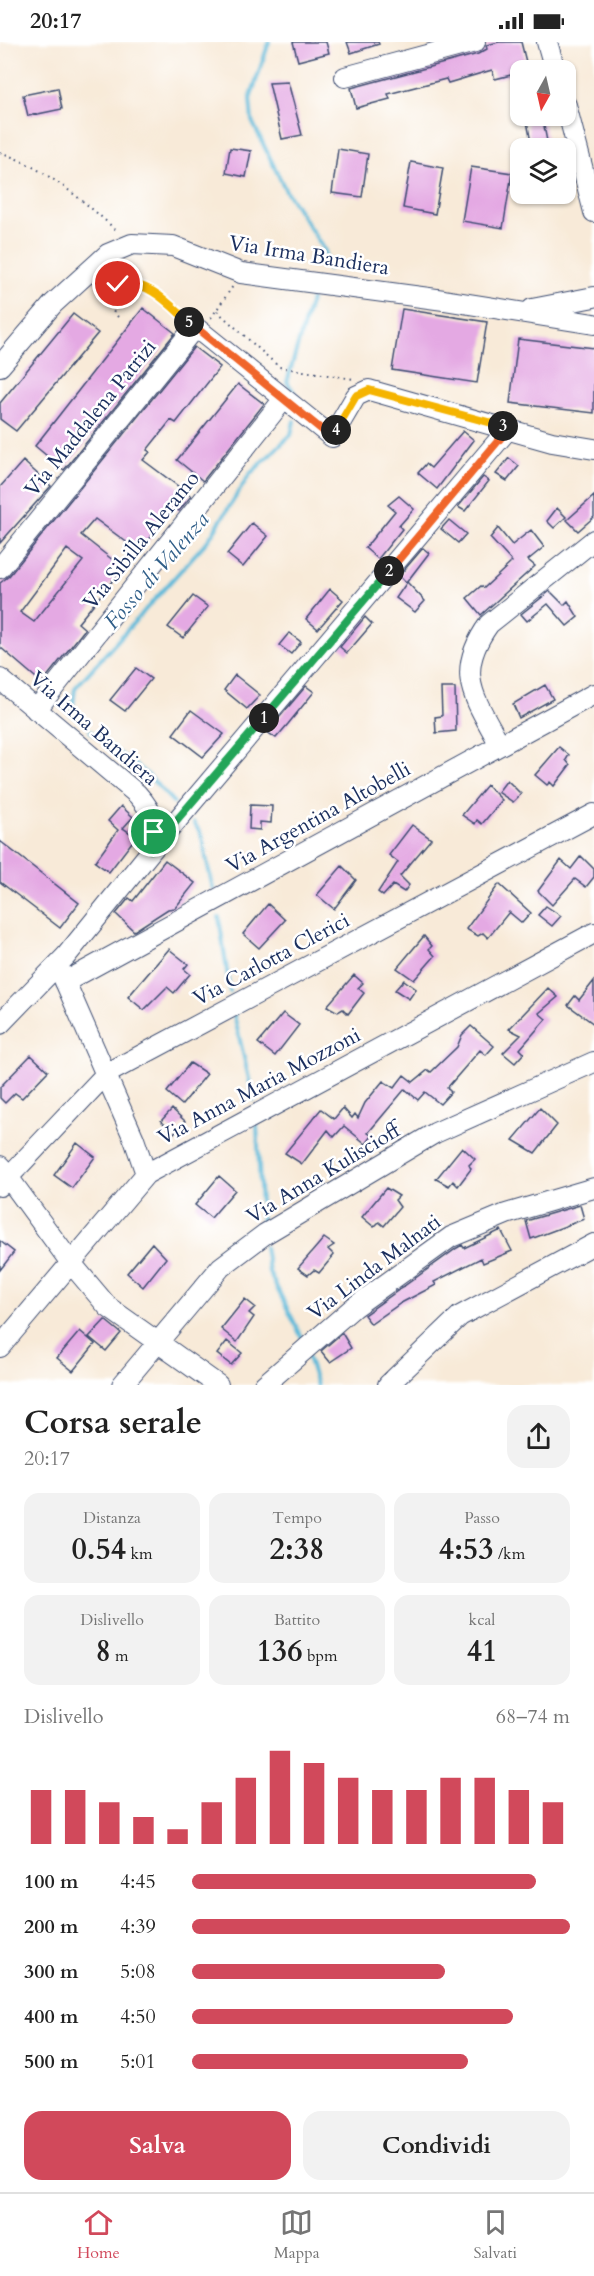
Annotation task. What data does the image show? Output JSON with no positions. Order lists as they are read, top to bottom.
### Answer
{
  "streets": {
    "street": [
      "Via Irma Bandiera",
      "Via Maddalena Patrizi",
      "Via Sibilla Aleramo",
      "Via Argentina Altobelli",
      "Via Carlotta Clerici",
      "Via Anna Maria Mozzoni",
      "Via Anna Kuliscioff",
      "Via Linda Malnati"
    ]
  },
  "crossings": [
    ["Via Irma Bandiera", "Via Sibilla Aleramo"]
  ],
  "water": ["Fosso di Valenza"],
  "north": "bottom",
  "page": {
    "status": "20:17",
    "pins": [
      "5",
      "3",
      "4",
      "2",
      "1"
    ],
    "heading": ["Corsa serale", "20:17"],
    "stats": [
      ["Distanza", "0.54 km"],
      ["Tempo", "2:38"],
      ["Passo", "4:53 /km"],
      ["Dislivello", "8 m"],
      ["Battito", "136 bpm"],
      ["kcal", "41"]
    ],
    "chart": ["Dislivello", "68–74 m"],
    "list": [
      {
        "name": "100 m",
        "note": "4:45"
      },
      {
        "name": "200 m",
        "note": "4:39"
      },
      {
        "name": "300 m",
        "note": "5:08"
      },
      {
        "name": "400 m",
        "note": "4:50"
      },
      {
        "name": "500 m",
        "note": "5:01"
      }
    ],
    "buttons": ["Salva", "Condividi"],
    "tabs": ["Home", "Mappa", "Salvati"]
  }
}
